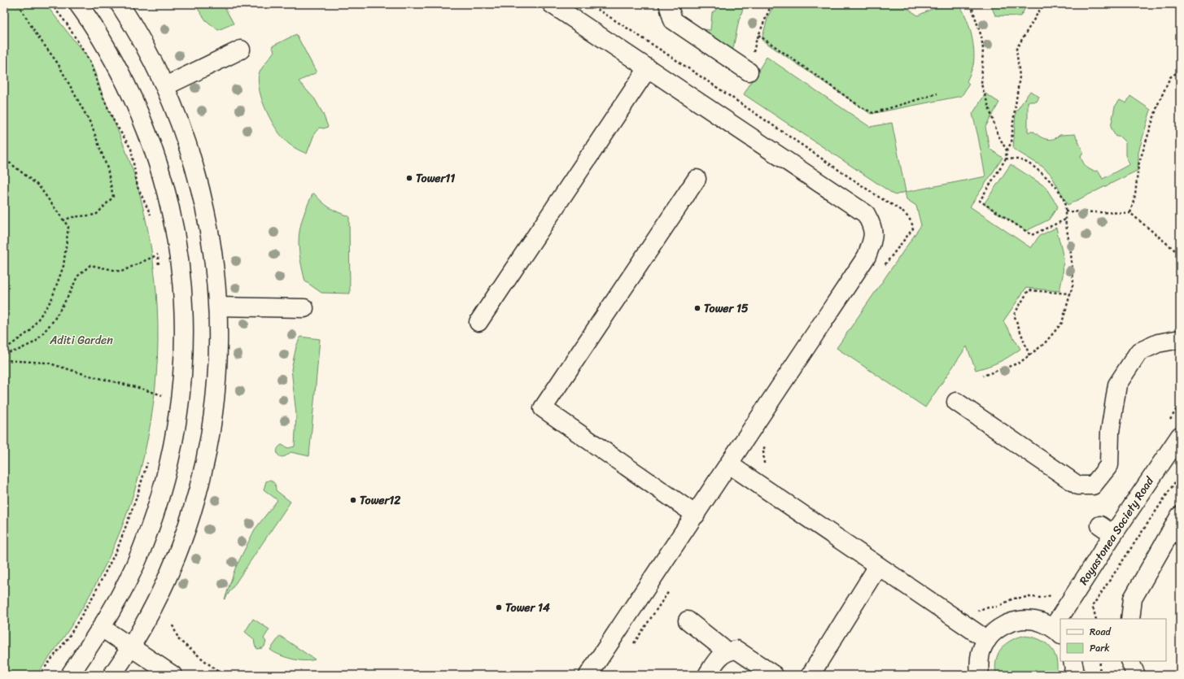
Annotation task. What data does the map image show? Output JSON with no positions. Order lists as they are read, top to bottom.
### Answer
{
  "streets": {
    "street": ["Royastonea Society Road"]
  },
  "parks": ["Aditi Garden"],
  "places": [
    "Tower11",
    "Tower 15",
    "Tower12",
    "Tower 14"
  ],
  "legend": ["Road", "Park"]
}
